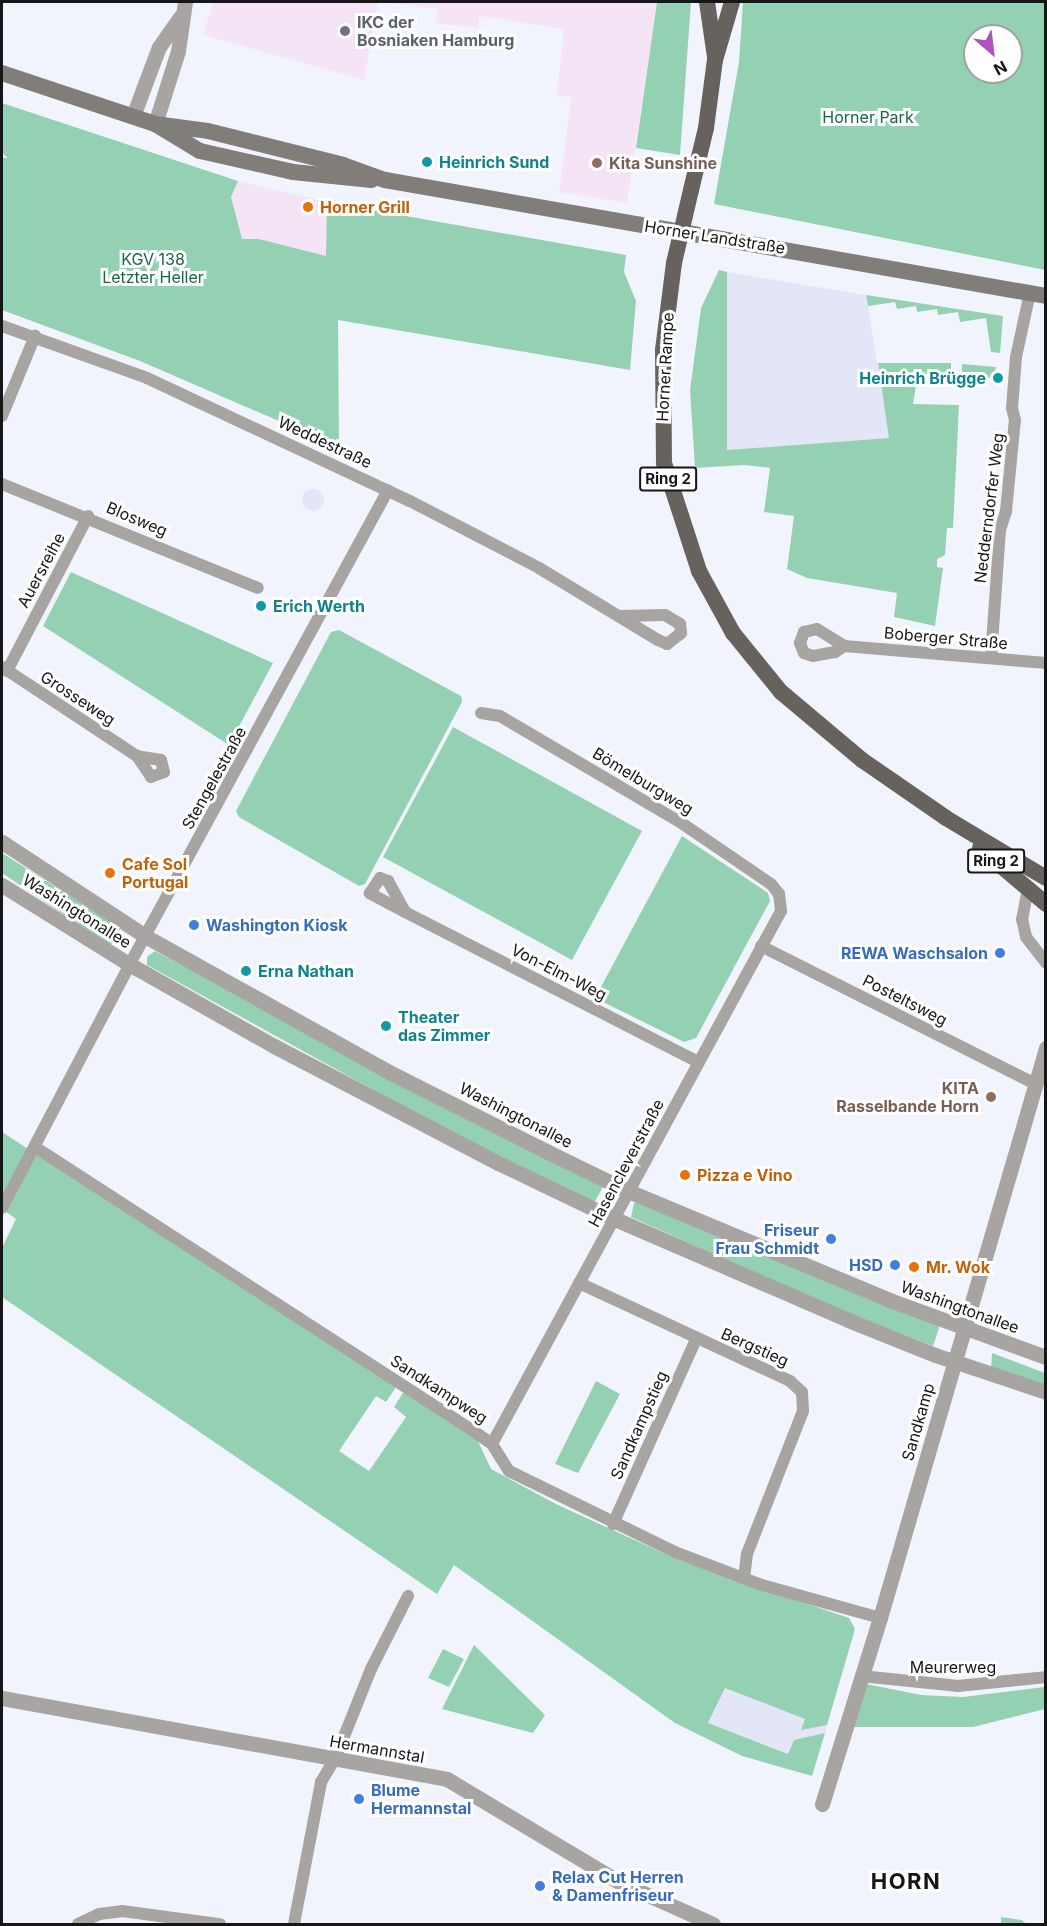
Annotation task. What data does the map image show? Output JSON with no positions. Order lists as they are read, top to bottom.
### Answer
{
  "streets": {
    "main road": ["Horner Landstraße", "Horner Rampe", "Ring 2"],
    "street": [
      "Weddestraße",
      "Nedderndorfer Weg",
      "Blosweg",
      "Auersreihe",
      "Boberger Straße",
      "Grosseweg",
      "Stengelestraße",
      "Bömelburgweg",
      "Washingtonallee",
      "Von-Elm-Weg",
      "Posteltsweg",
      "Hasencleverstraße",
      "Bergstieg",
      "Sandkampweg",
      "Sandkamp",
      "Sandkampstieg",
      "Meurerweg",
      "Hermannstal"
    ]
  },
  "crossings": [
    ["Horner Landstraße", "Nedderndorfer Weg"],
    ["Weddestraße", "Stengelestraße"],
    ["Nedderndorfer Weg", "Boberger Straße"],
    ["Blosweg", "Auersreihe"],
    ["Auersreihe", "Grosseweg"],
    ["Stengelestraße", "Washingtonallee"],
    ["Stengelestraße", "Sandkampweg"],
    ["Bömelburgweg", "Hasencleverstraße"],
    ["Washingtonallee", "Hasencleverstraße"],
    ["Washingtonallee", "Sandkamp"],
    ["Von-Elm-Weg", "Hasencleverstraße"],
    ["Posteltsweg", "Hasencleverstraße"],
    ["Posteltsweg", "Sandkamp"],
    ["Hasencleverstraße", "Bergstieg"],
    ["Hasencleverstraße", "Sandkampweg"],
    ["Bergstieg", "Sandkampweg"],
    ["Bergstieg", "Sandkampstieg"],
    ["Sandkampweg", "Sandkamp"],
    ["Sandkampweg", "Sandkampstieg"],
    ["Sandkamp", "Meurerweg"]
  ],
  "districts": ["HORN"],
  "parks": ["Horner Park", "KGV 138 Letzter Heller"],
  "places": [
    "IKC der Bosniaken Hamburg",
    "Heinrich Sund",
    "Kita Sunshine",
    "Horner Grill",
    "Heinrich Brügge",
    "Erich Werth",
    "Cafe Sol Portugal",
    "Washington Kiosk",
    "REWA Waschsalon",
    "Erna Nathan",
    "Theater das Zimmer",
    "KITA Rasselbande Horn",
    "Pizza e Vino",
    "Friseur Frau Schmidt",
    "HSD",
    "Mr. Wok",
    "Blume Hermannstal",
    "Relax Cut Herren & Damenfriseur"
  ],
  "north": "bottom right"
}
